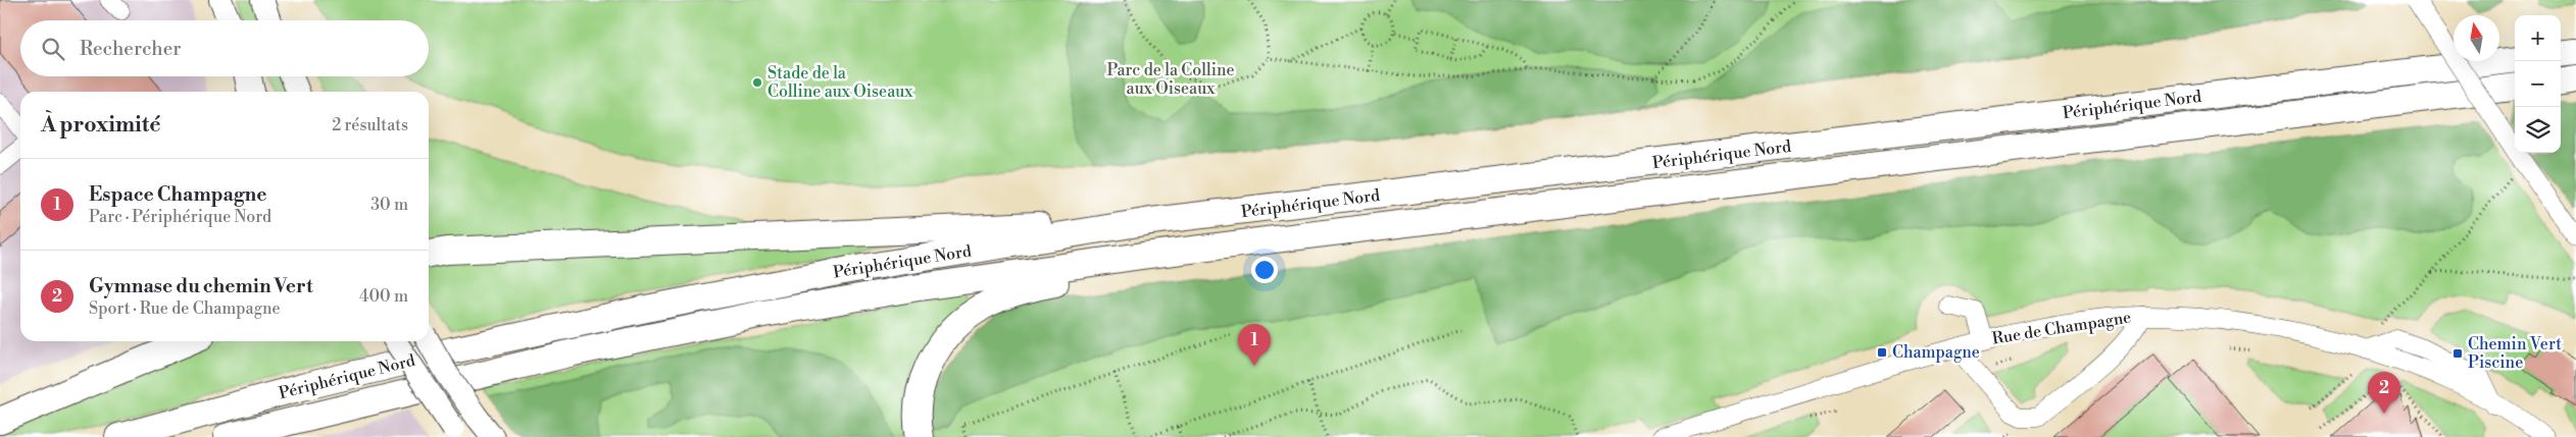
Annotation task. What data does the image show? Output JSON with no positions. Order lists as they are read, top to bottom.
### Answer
{
  "streets": {
    "highway": ["Périphérique Nord"],
    "street": ["Rue de Champagne"]
  },
  "parks": ["Parc de la Colline aux Oiseaux"],
  "places": {
    "other": ["Stade de la Colline aux Oiseaux"],
    "transit": ["Champagne", "Chemin Vert Piscine"]
  },
  "north": "top",
  "page": {
    "map_buttons": ["+", "−"],
    "search": "Rechercher",
    "heading": ["À proximité", "2 résultats"],
    "list": [
      {
        "mark": "1",
        "name": "Espace Champagne",
        "note": "Parc · Périphérique Nord",
        "value": "30 m"
      },
      {
        "mark": "2",
        "name": "Gymnase du chemin Vert",
        "note": "Sport · Rue de Champagne",
        "value": "400 m"
      }
    ],
    "pins": ["1", "2"]
  }
}
